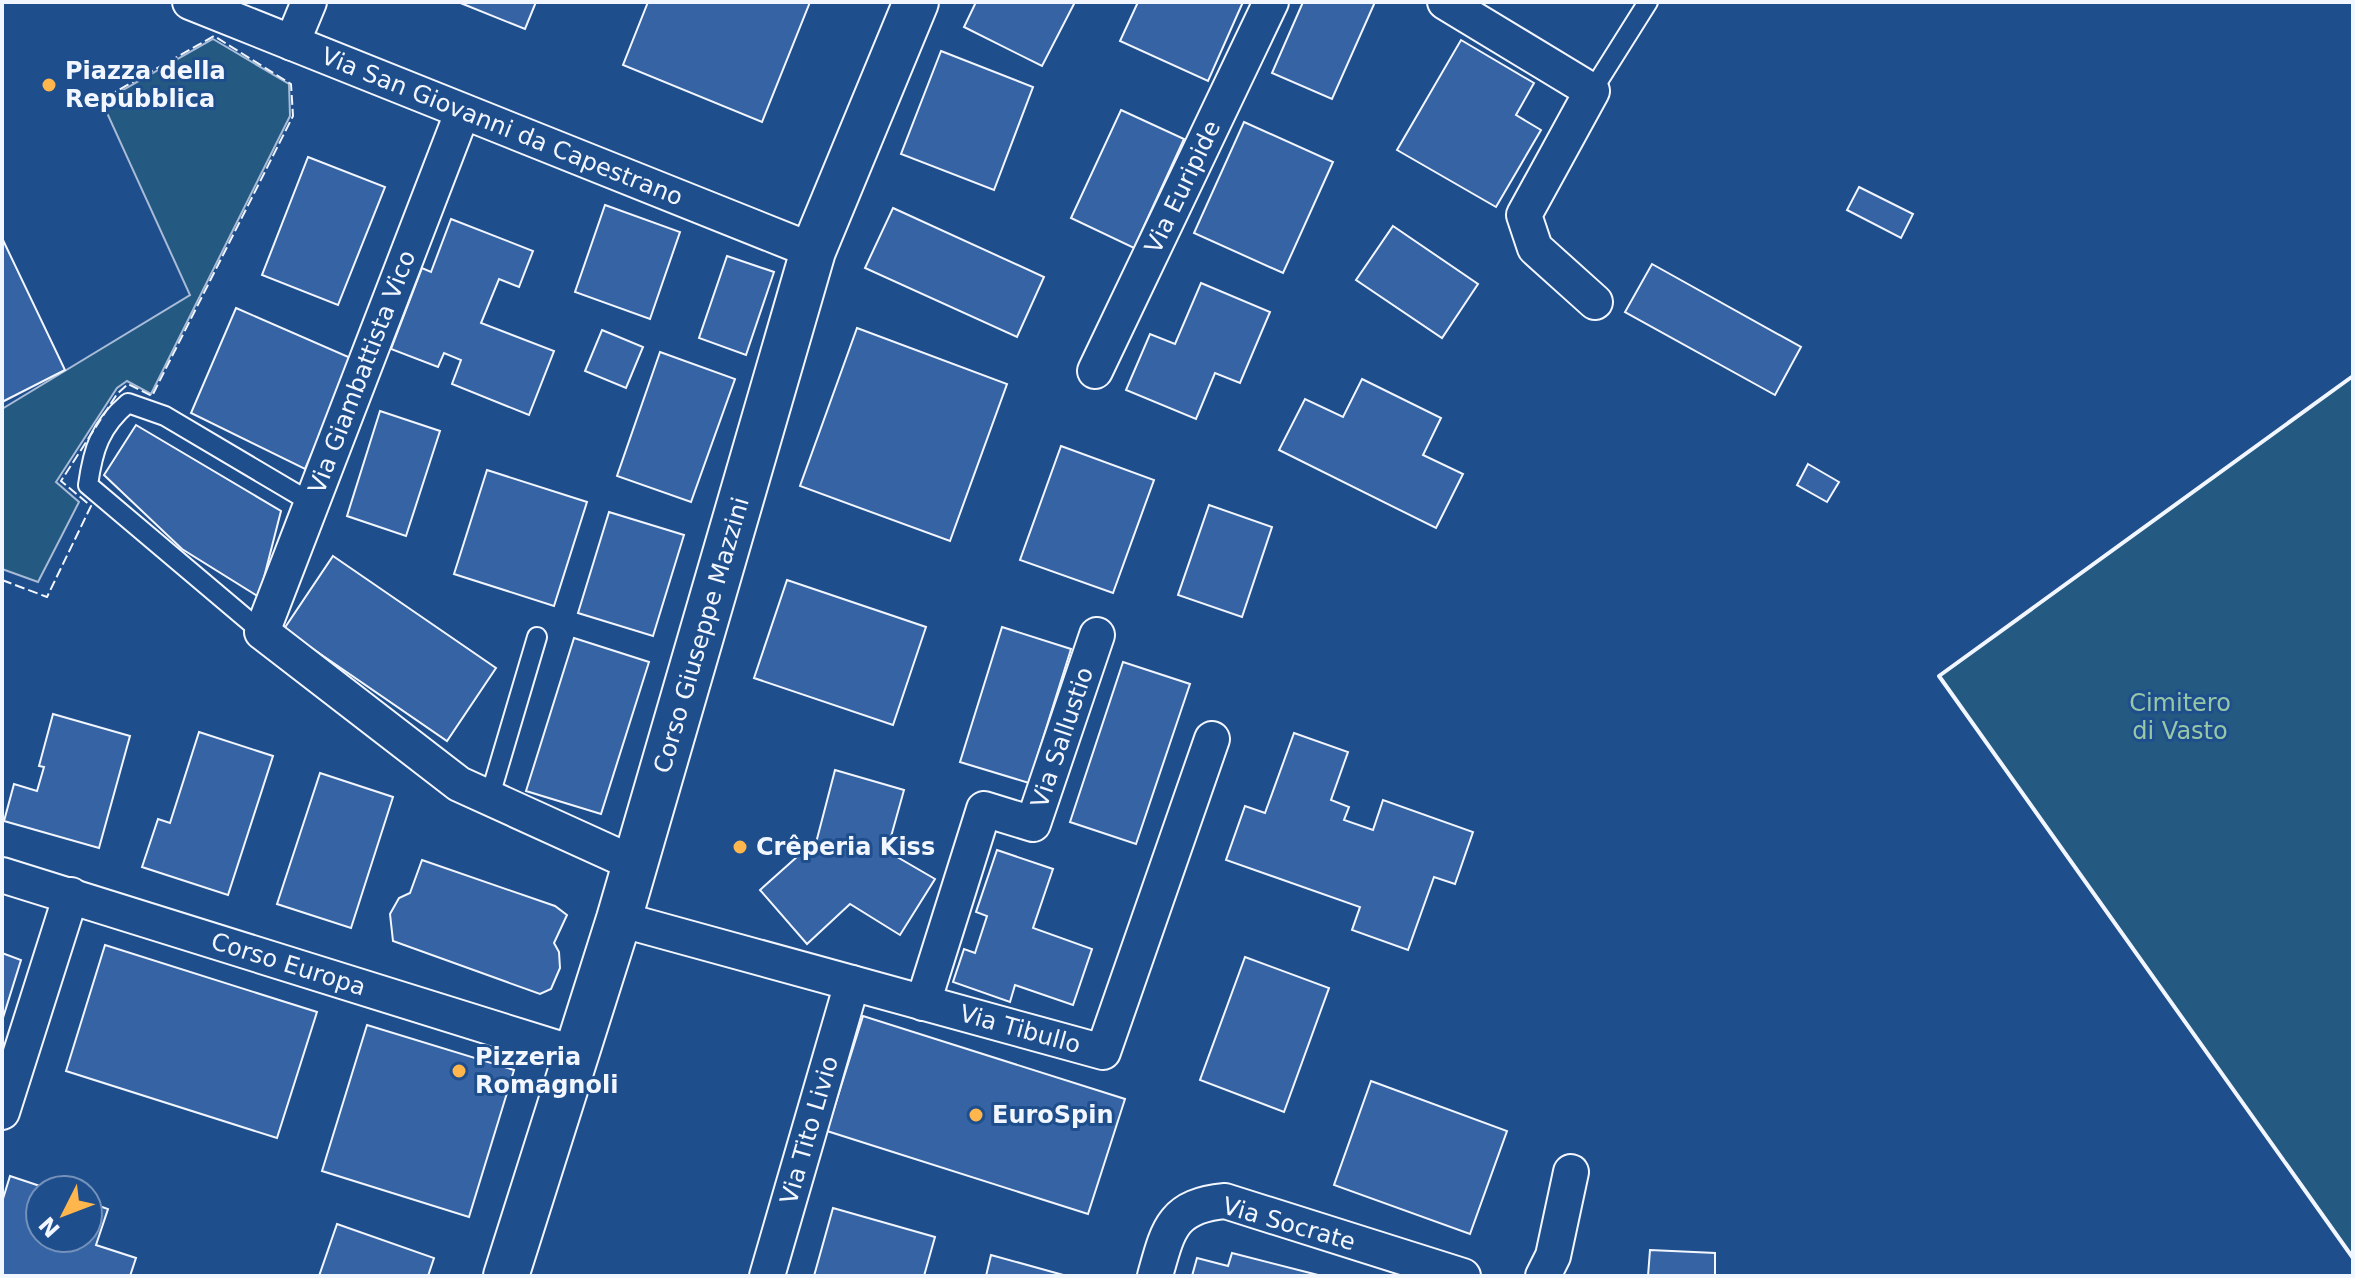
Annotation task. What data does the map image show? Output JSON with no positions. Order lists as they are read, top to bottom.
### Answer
{
  "streets": {
    "main road": ["Corso Giuseppe Mazzini"],
    "street": [
      "Via San Giovanni da Capestrano",
      "Via Euripide",
      "Via Giambattista Vico",
      "Via Sallustio",
      "Corso Europa",
      "Via Tibullo",
      "Via Tito Livio",
      "Via Socrate"
    ]
  },
  "crossings": [
    ["Via San Giovanni da Capestrano", "Via Giambattista Vico"],
    ["Via San Giovanni da Capestrano", "Corso Giuseppe Mazzini"],
    ["Corso Giuseppe Mazzini", "Corso Europa"],
    ["Corso Giuseppe Mazzini", "Via Tibullo"],
    ["Via Sallustio", "Via Tibullo"],
    ["Via Tibullo", "Via Tito Livio"]
  ],
  "parks": ["Cimitero di Vasto"],
  "places": [
    "Piazza della Repubblica",
    "Crêperia Kiss",
    "Pizzeria Romagnoli",
    "EuroSpin"
  ],
  "north": "bottom left"
}
